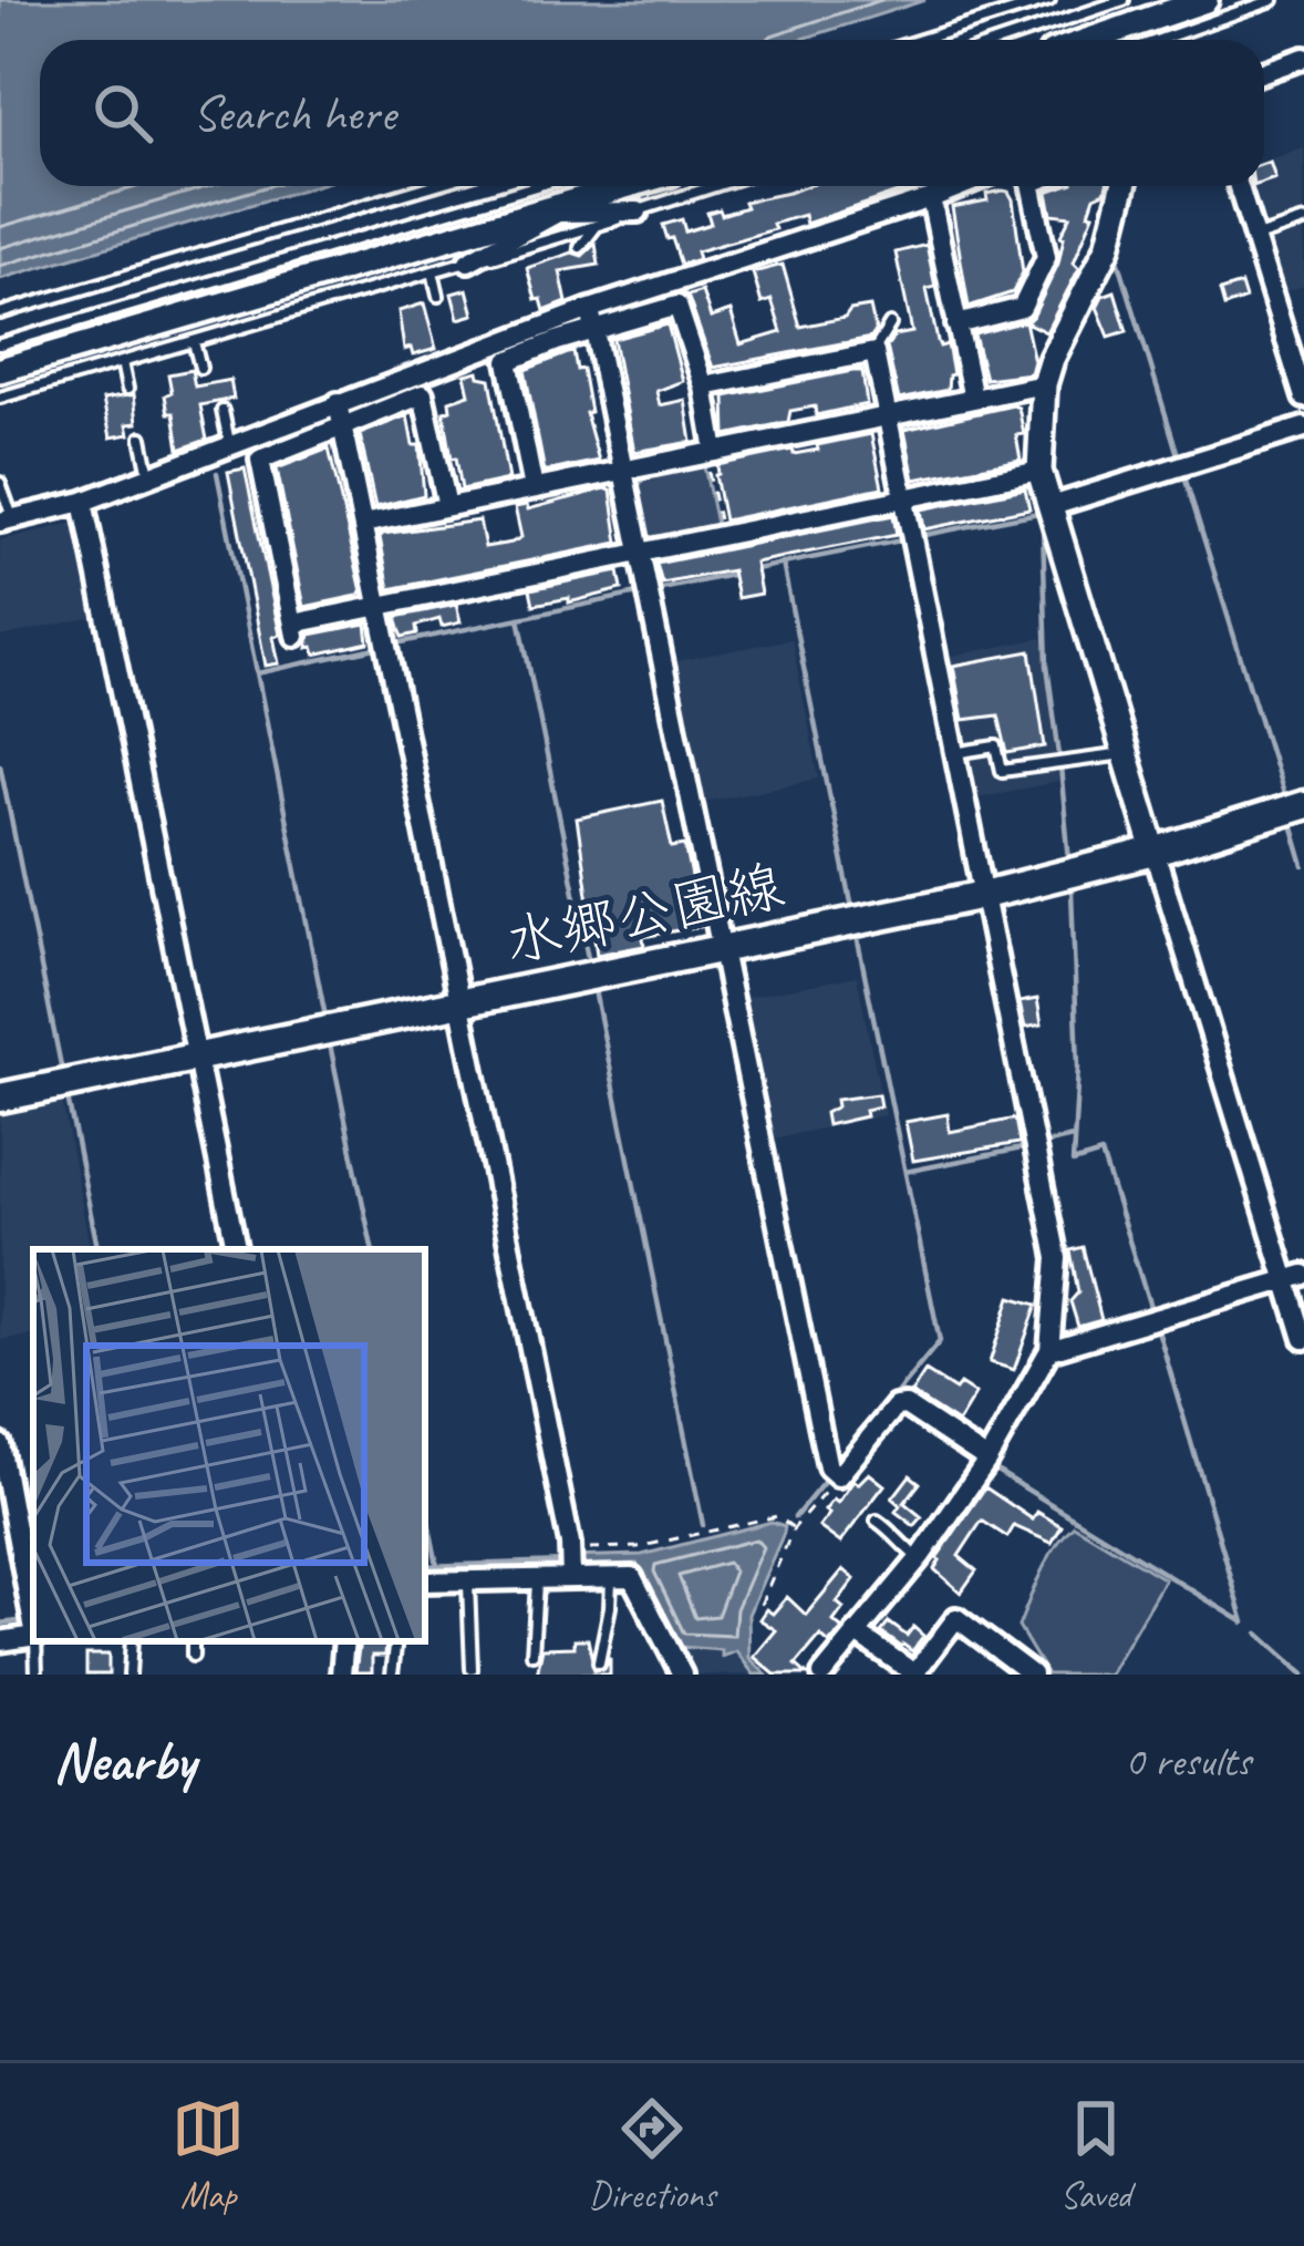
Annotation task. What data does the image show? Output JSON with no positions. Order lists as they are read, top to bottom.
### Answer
{
  "streets": {
    "main road": ["水郷公園線"]
  },
  "page": {
    "search": "Search here",
    "heading": ["Nearby", "0 results"],
    "nav": ["Map", "Directions", "Saved"]
  }
}
